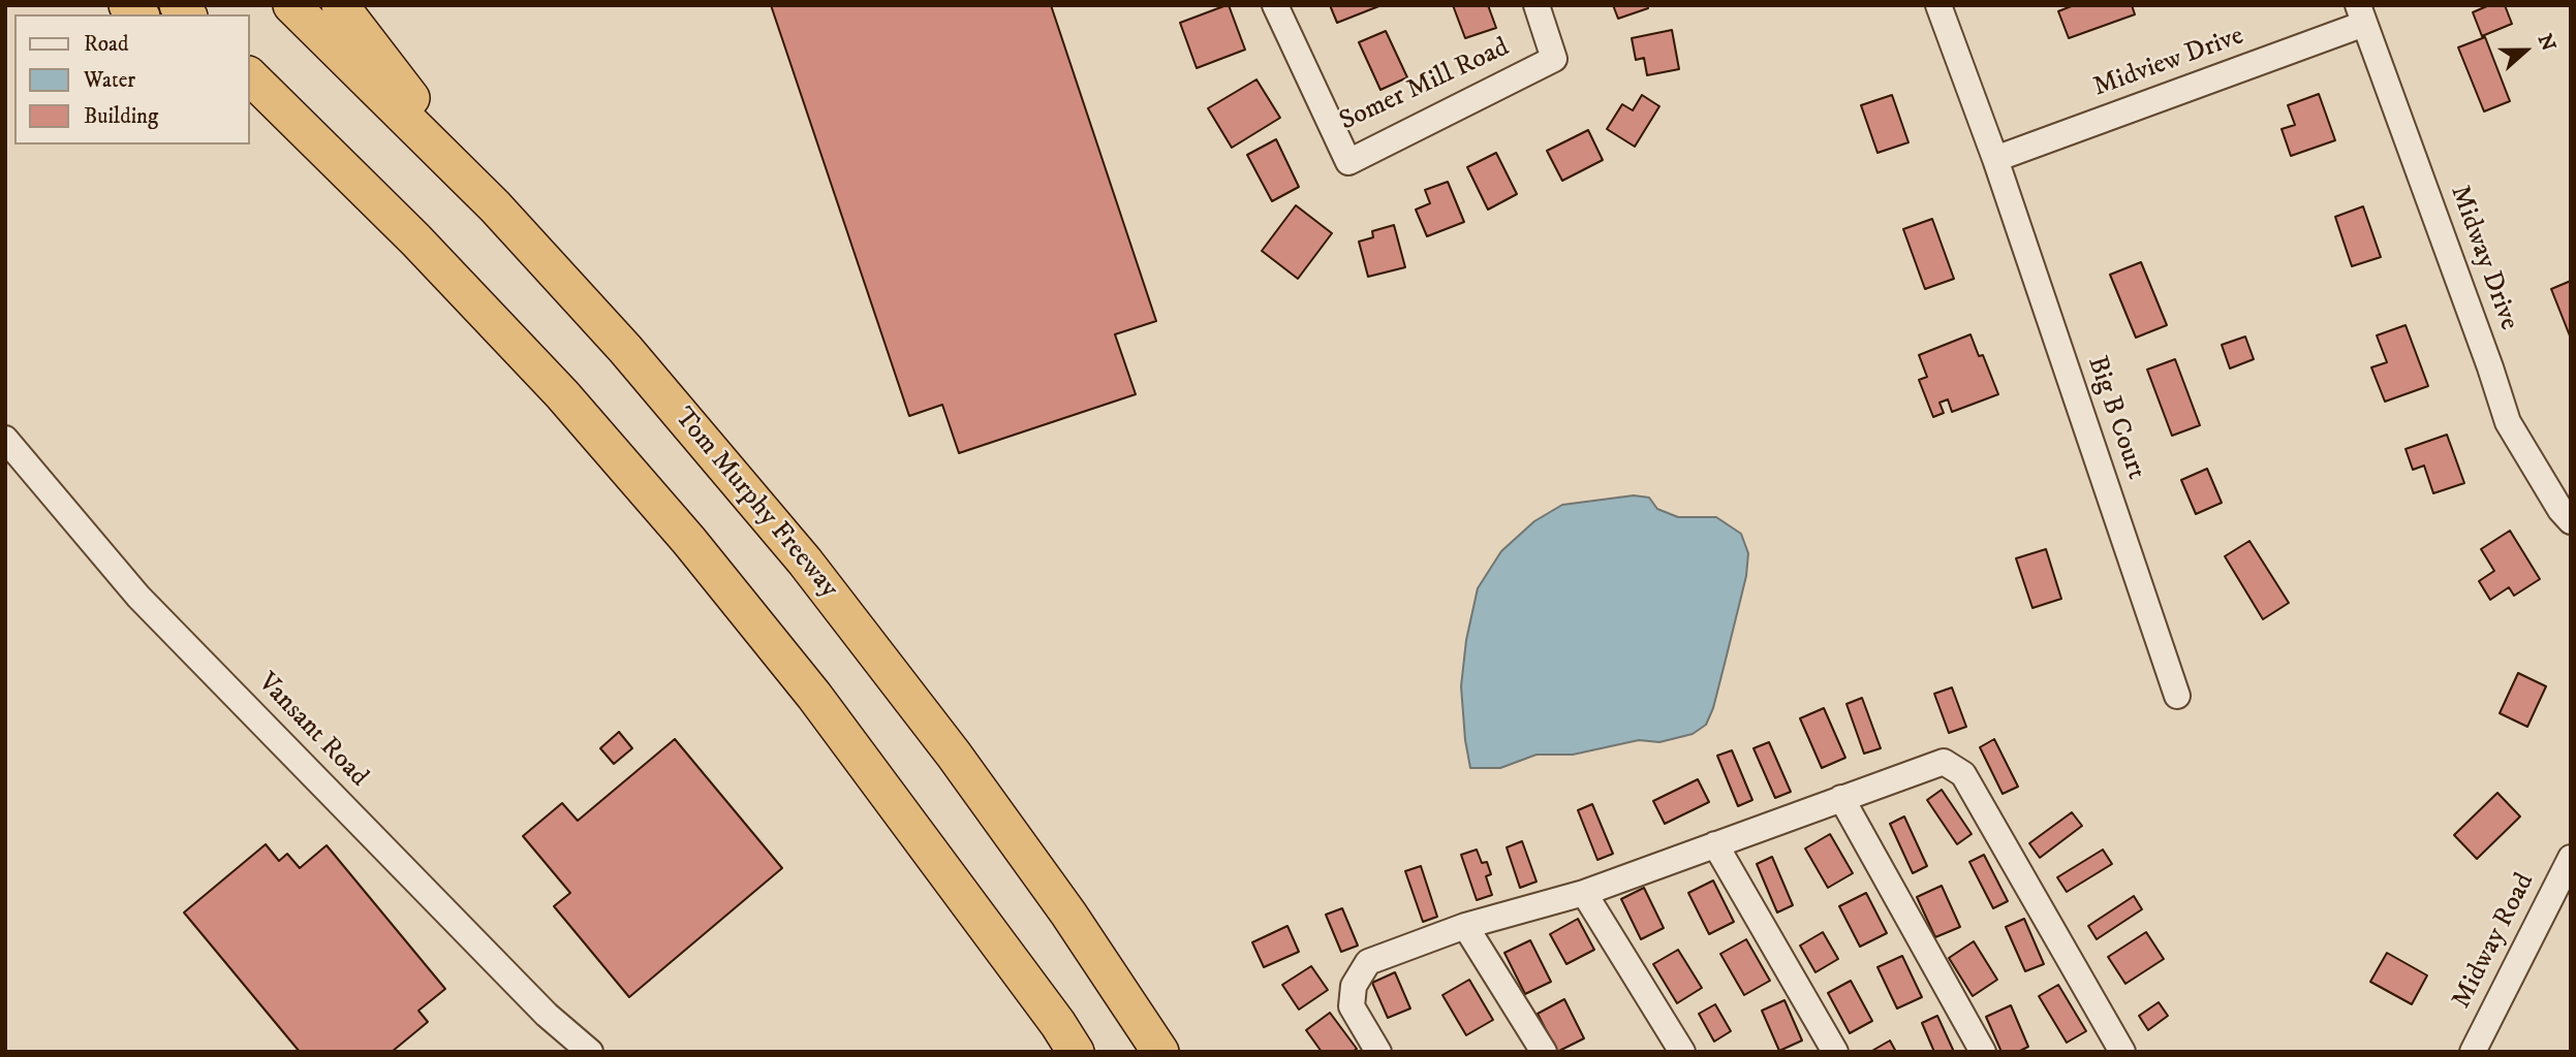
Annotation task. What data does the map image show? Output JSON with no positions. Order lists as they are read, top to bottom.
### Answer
{
  "streets": {
    "highway": ["Tom Murphy Freeway"],
    "street": [
      "Midview Drive",
      "Somer Mill Road",
      "Midway Drive",
      "Big B Court",
      "Vansant Road",
      "Midway Road"
    ]
  },
  "crossings": [
    ["Midview Drive", "Midway Drive"],
    ["Midview Drive", "Big B Court"]
  ],
  "legend": ["Road", "Water", "Building"],
  "north": "right"
}
